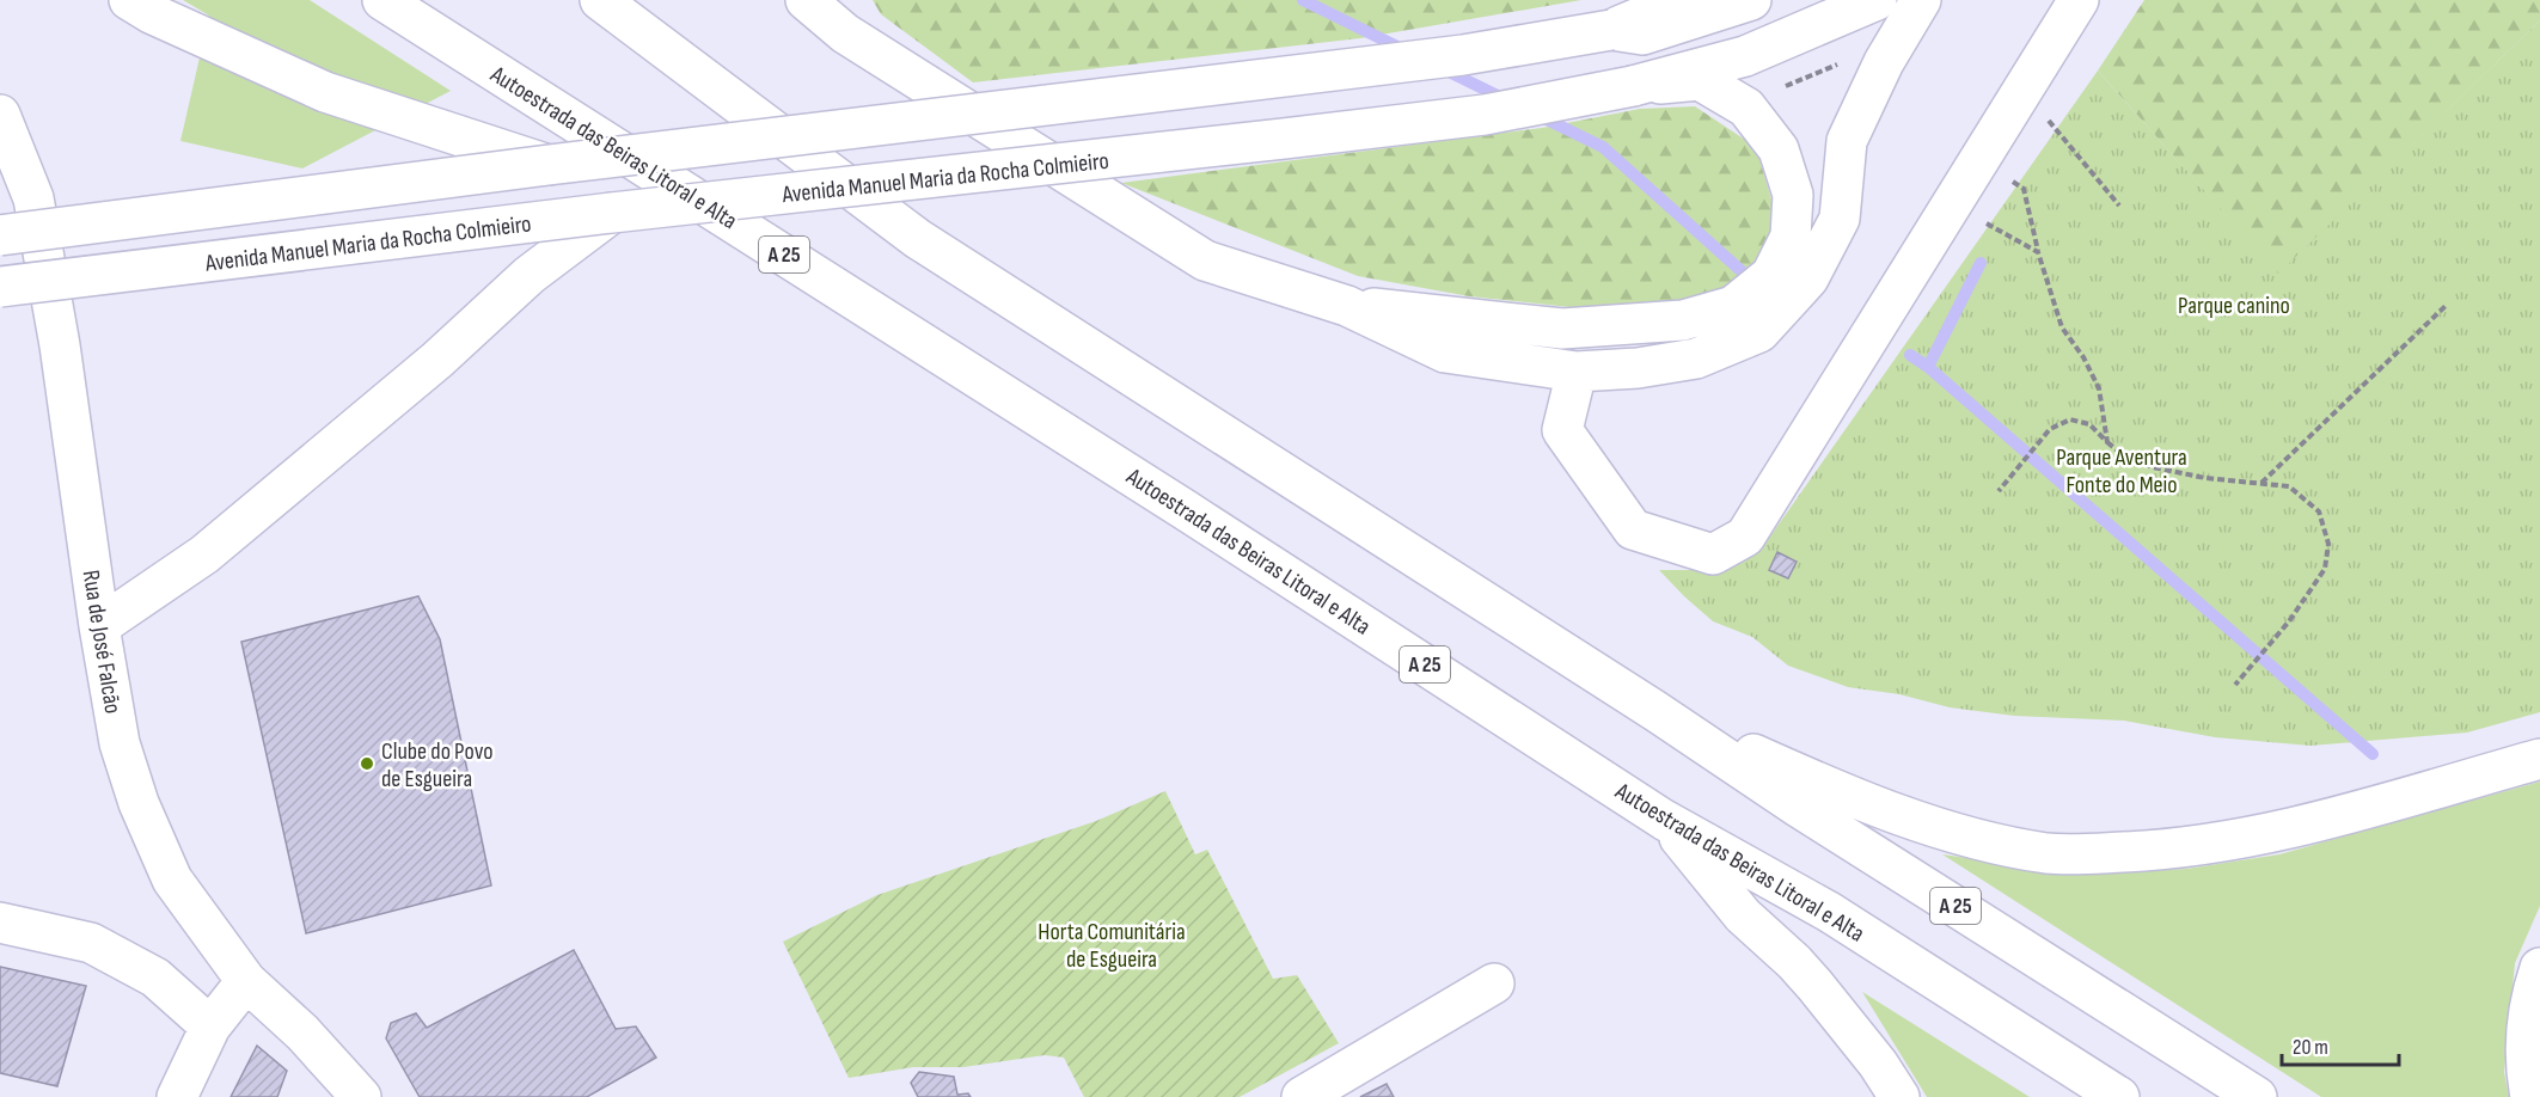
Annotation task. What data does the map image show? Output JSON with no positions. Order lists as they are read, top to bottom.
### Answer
{
  "streets": {
    "main road": [
      "Autoestrada das Beiras Litoral e Alta",
      "Avenida Manuel Maria da Rocha Colmieiro",
      "A 25",
      "Rua de José Falcão"
    ]
  },
  "parks": ["Parque canino", "Parque Aventura Fonte do Meio", "Horta Comunitária de Esgueira"],
  "places": ["Clube do Povo de Esgueira"],
  "scale_bar": "20 m"
}
